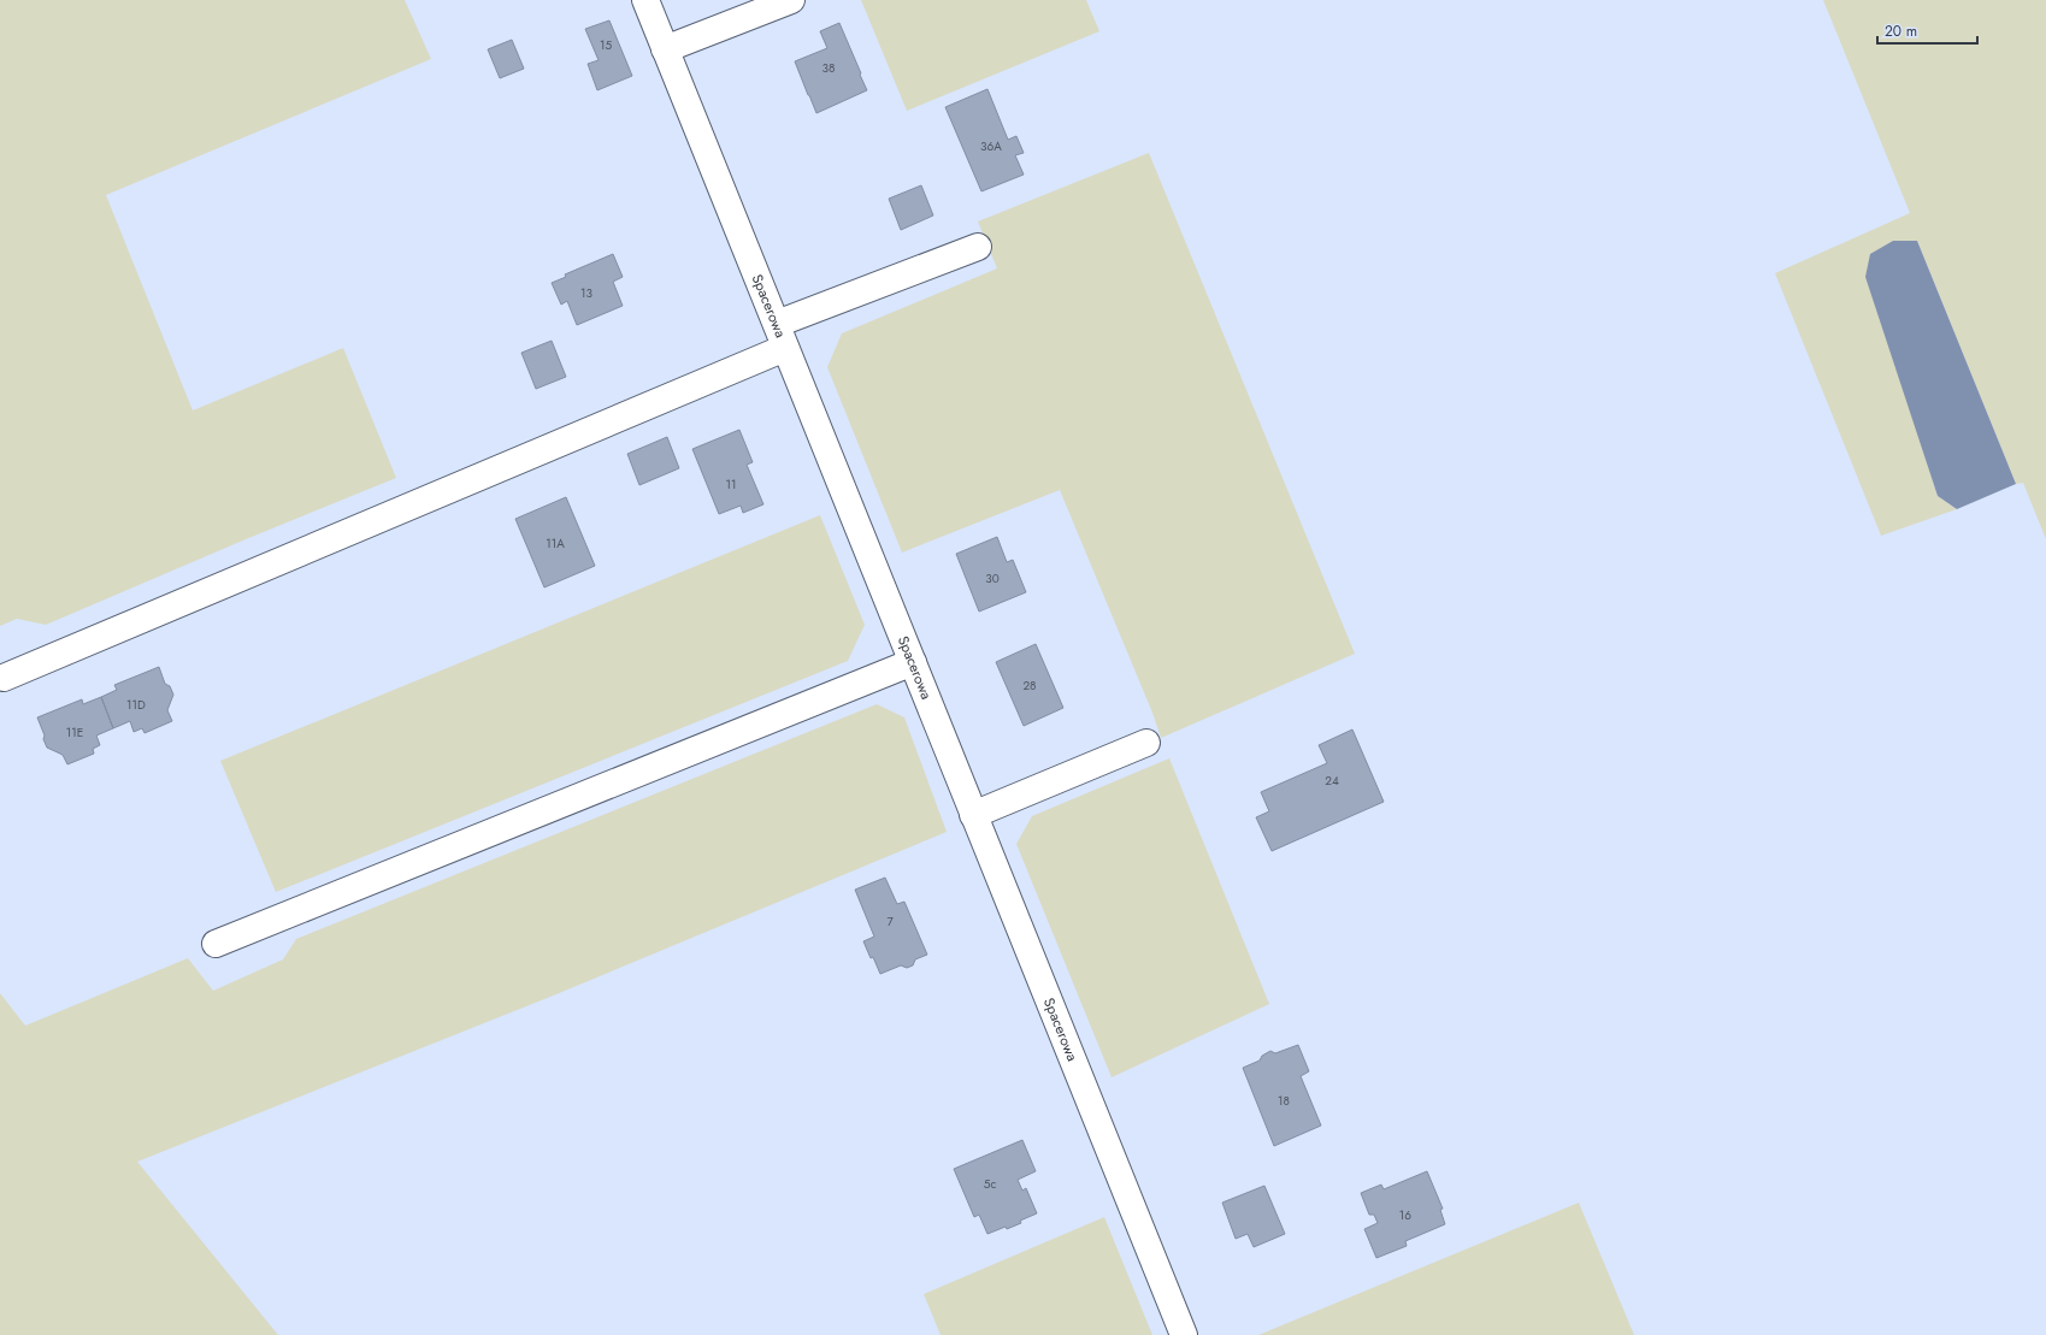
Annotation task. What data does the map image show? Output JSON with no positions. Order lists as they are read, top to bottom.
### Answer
{
  "streets": {
    "street": ["Spacerowa"]
  },
  "house_numbers": [
    "15",
    "38",
    "36A",
    "13",
    "11",
    "11A",
    "30",
    "28",
    "11D",
    "11E",
    "24",
    "7",
    "18",
    "5c",
    "16"
  ],
  "scale_bar": "20 m"
}
